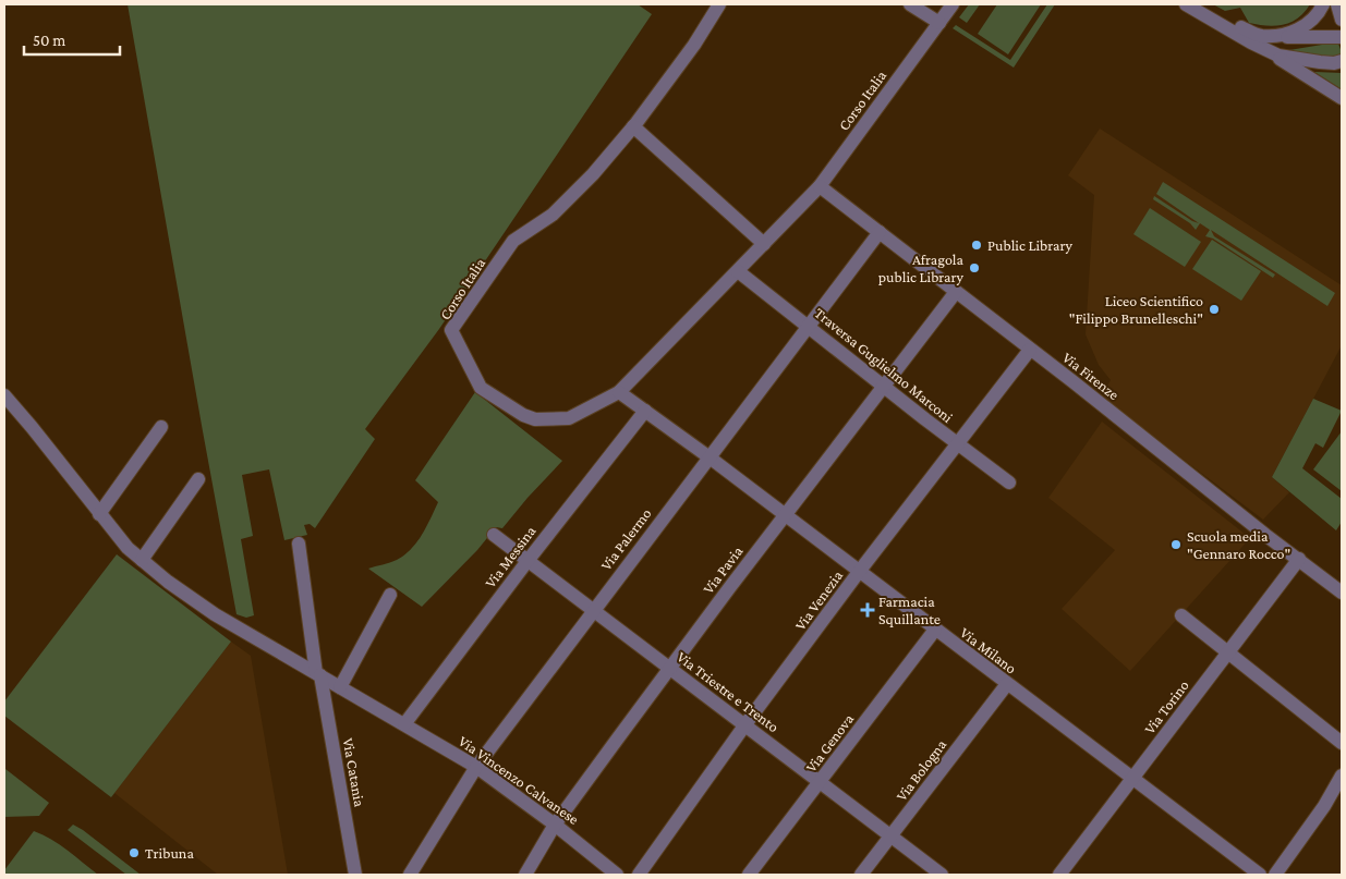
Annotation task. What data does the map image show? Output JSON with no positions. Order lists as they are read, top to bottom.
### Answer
{
  "streets": {
    "street": [
      "Corso Italia",
      "Traversa Guglielmo Marconi",
      "Via Firenze",
      "Via Palermo",
      "Via Messina",
      "Via Pavia",
      "Via Venezia",
      "Via Milano",
      "Via Triestre e Trento",
      "Via Torino",
      "Via Genova",
      "Via Bologna",
      "Via Catania",
      "Via Vincenzo Calvanese"
    ]
  },
  "crossings": [
    ["Corso Italia", "Traversa Guglielmo Marconi"],
    ["Corso Italia", "Via Firenze"],
    ["Corso Italia", "Via Milano"],
    ["Traversa Guglielmo Marconi", "Via Palermo"],
    ["Traversa Guglielmo Marconi", "Via Pavia"],
    ["Traversa Guglielmo Marconi", "Via Venezia"],
    ["Via Firenze", "Via Palermo"],
    ["Via Firenze", "Via Pavia"],
    ["Via Firenze", "Via Venezia"],
    ["Via Firenze", "Via Torino"],
    ["Via Palermo", "Via Milano"],
    ["Via Palermo", "Via Triestre e Trento"],
    ["Via Palermo", "Via Vincenzo Calvanese"],
    ["Via Messina", "Via Milano"],
    ["Via Messina", "Via Triestre e Trento"],
    ["Via Messina", "Via Vincenzo Calvanese"],
    ["Via Pavia", "Via Milano"],
    ["Via Pavia", "Via Triestre e Trento"],
    ["Via Pavia", "Via Vincenzo Calvanese"],
    ["Via Venezia", "Via Milano"],
    ["Via Venezia", "Via Triestre e Trento"],
    ["Via Milano", "Via Torino"],
    ["Via Milano", "Via Genova"],
    ["Via Milano", "Via Bologna"],
    ["Via Triestre e Trento", "Via Genova"],
    ["Via Triestre e Trento", "Via Bologna"],
    ["Via Catania", "Via Vincenzo Calvanese"]
  ],
  "places": {
    "other": [
      "Public Library",
      "Afragola public Library",
      "Liceo Scientifico \"Filippo Brunelleschi\"",
      "Scuola media \"Gennaro Rocco\"",
      "Tribuna"
    ],
    "health": ["Farmacia Squillante"]
  },
  "scale_bar": "50 m"
}
